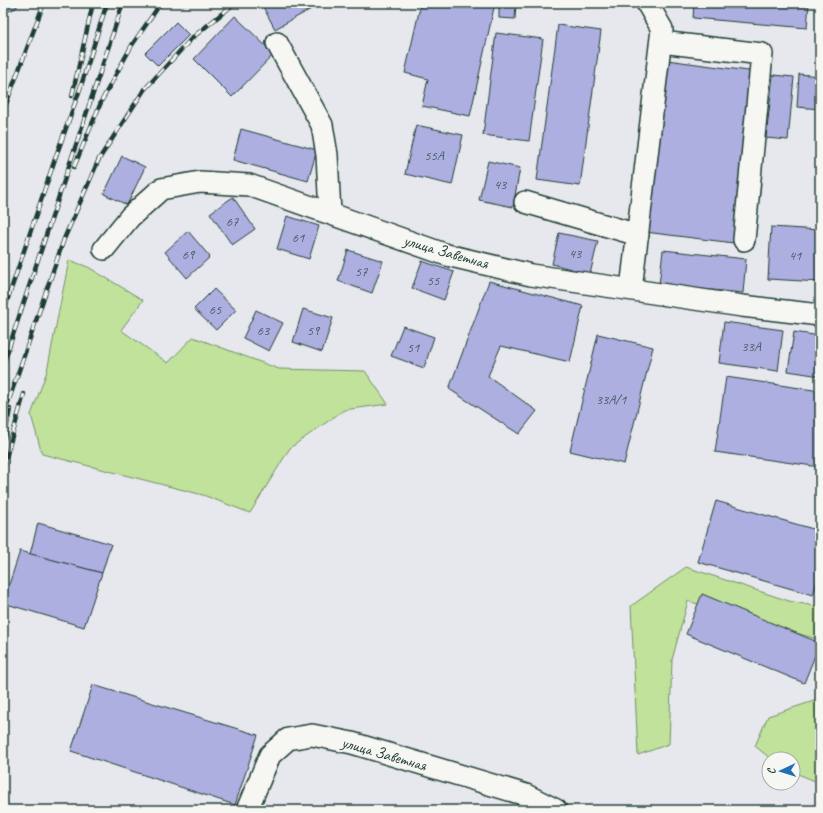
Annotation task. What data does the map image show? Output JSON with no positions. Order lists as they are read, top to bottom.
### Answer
{
  "streets": {
    "street": ["улица Заветная"]
  },
  "house_numbers": [
    "55А",
    "43",
    "67",
    "61",
    "43",
    "69",
    "41",
    "57",
    "55",
    "65",
    "63",
    "59",
    "33А",
    "51",
    "33А/1"
  ],
  "north": "left"
}
